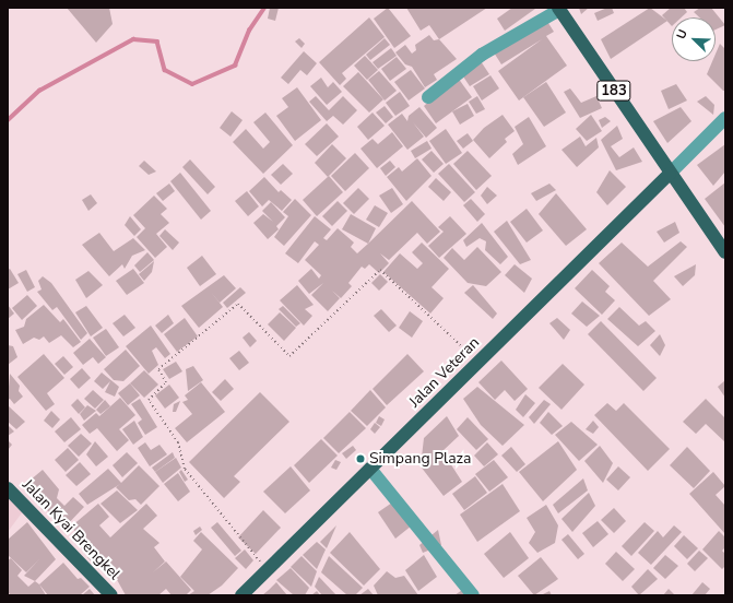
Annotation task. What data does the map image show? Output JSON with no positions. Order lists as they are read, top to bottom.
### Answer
{
  "streets": {
    "main road": ["183", "Jalan Veteran", "Jalan Kyai Brengkel"]
  },
  "crossings": [
    ["183", "Jalan Veteran"]
  ],
  "places": ["Simpang Plaza"],
  "north": "top left"
}
